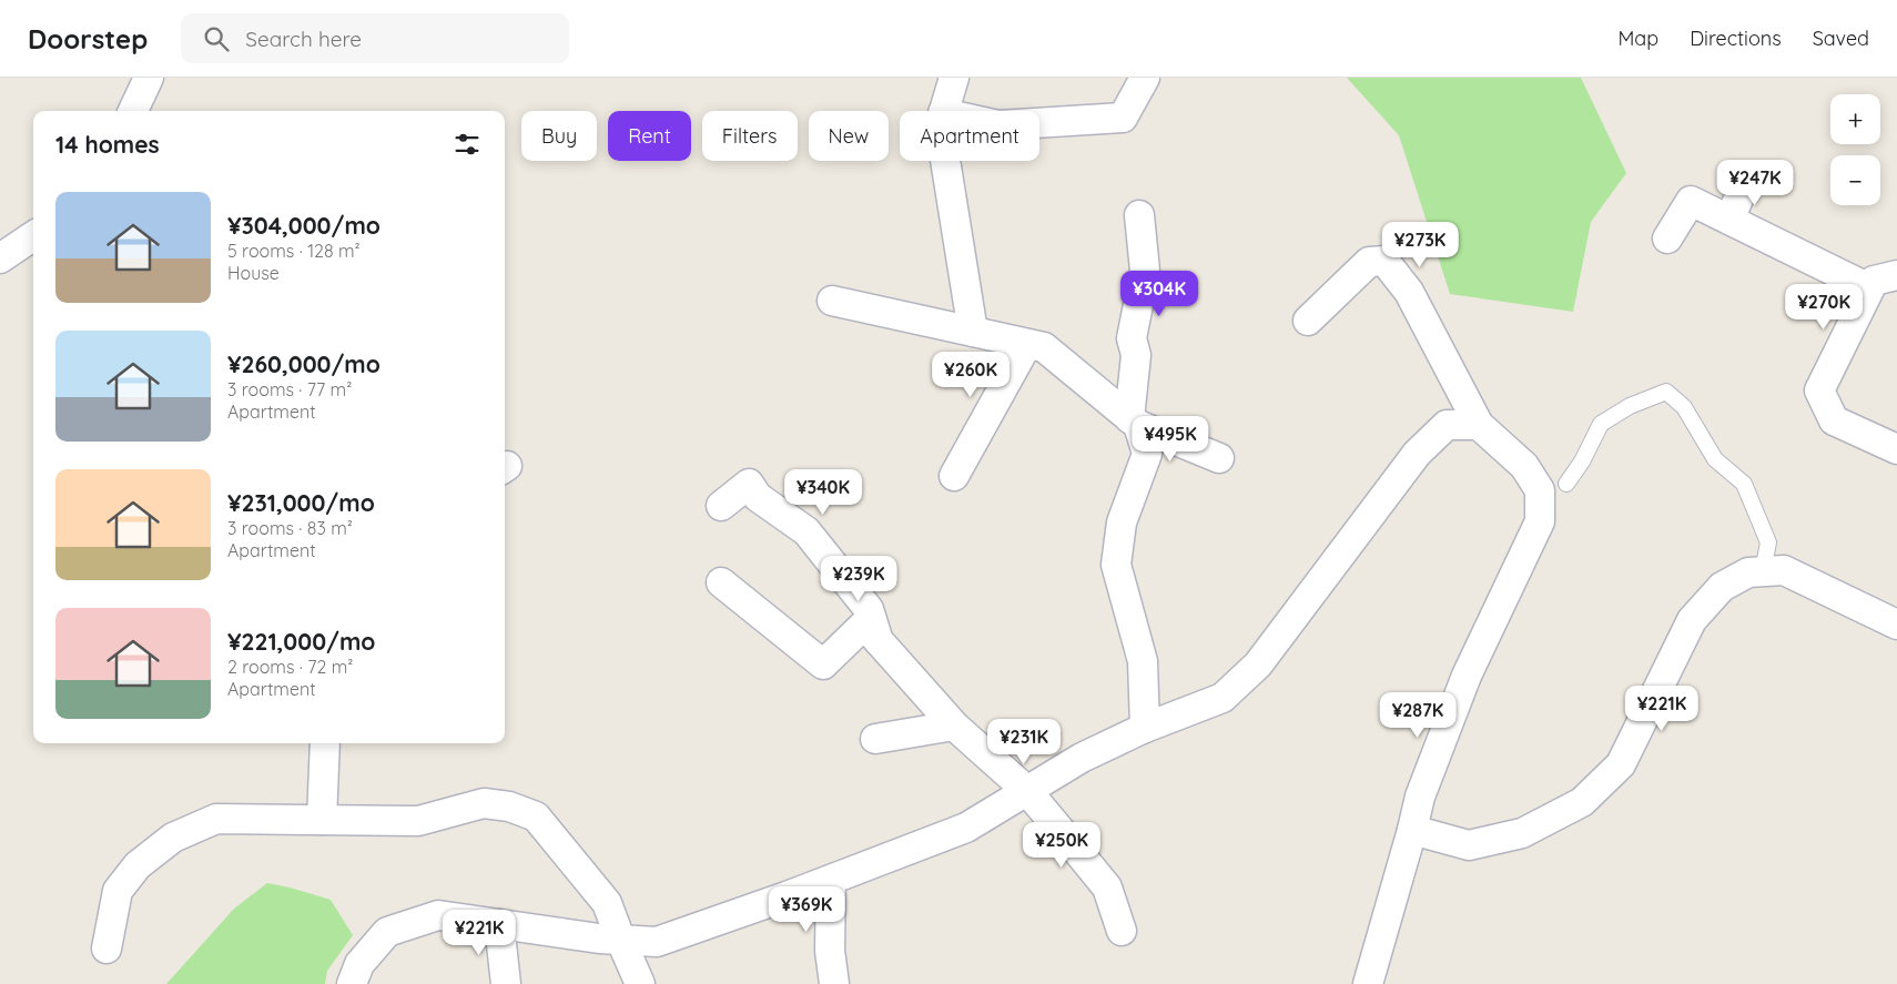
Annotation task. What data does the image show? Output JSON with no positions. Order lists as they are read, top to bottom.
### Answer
{
  "page": {
    "header": "Doorstep",
    "search": "Search here",
    "nav": ["Map", "Directions", "Saved"],
    "map_buttons": ["+", "−"],
    "chip": [
      "Buy",
      "Rent",
      "Filters",
      "New",
      "Apartment"
    ],
    "heading": "14 homes",
    "price": [
      "¥247K",
      "¥273K",
      "¥304K",
      "¥270K",
      "¥260K",
      "¥495K",
      "¥340K",
      "¥239K",
      "¥221K",
      "¥287K",
      "¥231K",
      "¥250K",
      "¥369K",
      "¥221K"
    ],
    "list": [
      {
        "name": "¥304,000/mo",
        "note": "5 rooms · 128 m² · House"
      },
      {
        "name": "¥260,000/mo",
        "note": "3 rooms · 77 m² · Apartment"
      },
      {
        "name": "¥231,000/mo",
        "note": "3 rooms · 83 m² · Apartment"
      },
      {
        "name": "¥221,000/mo",
        "note": "2 rooms · 72 m² · Apartment"
      }
    ]
  }
}
